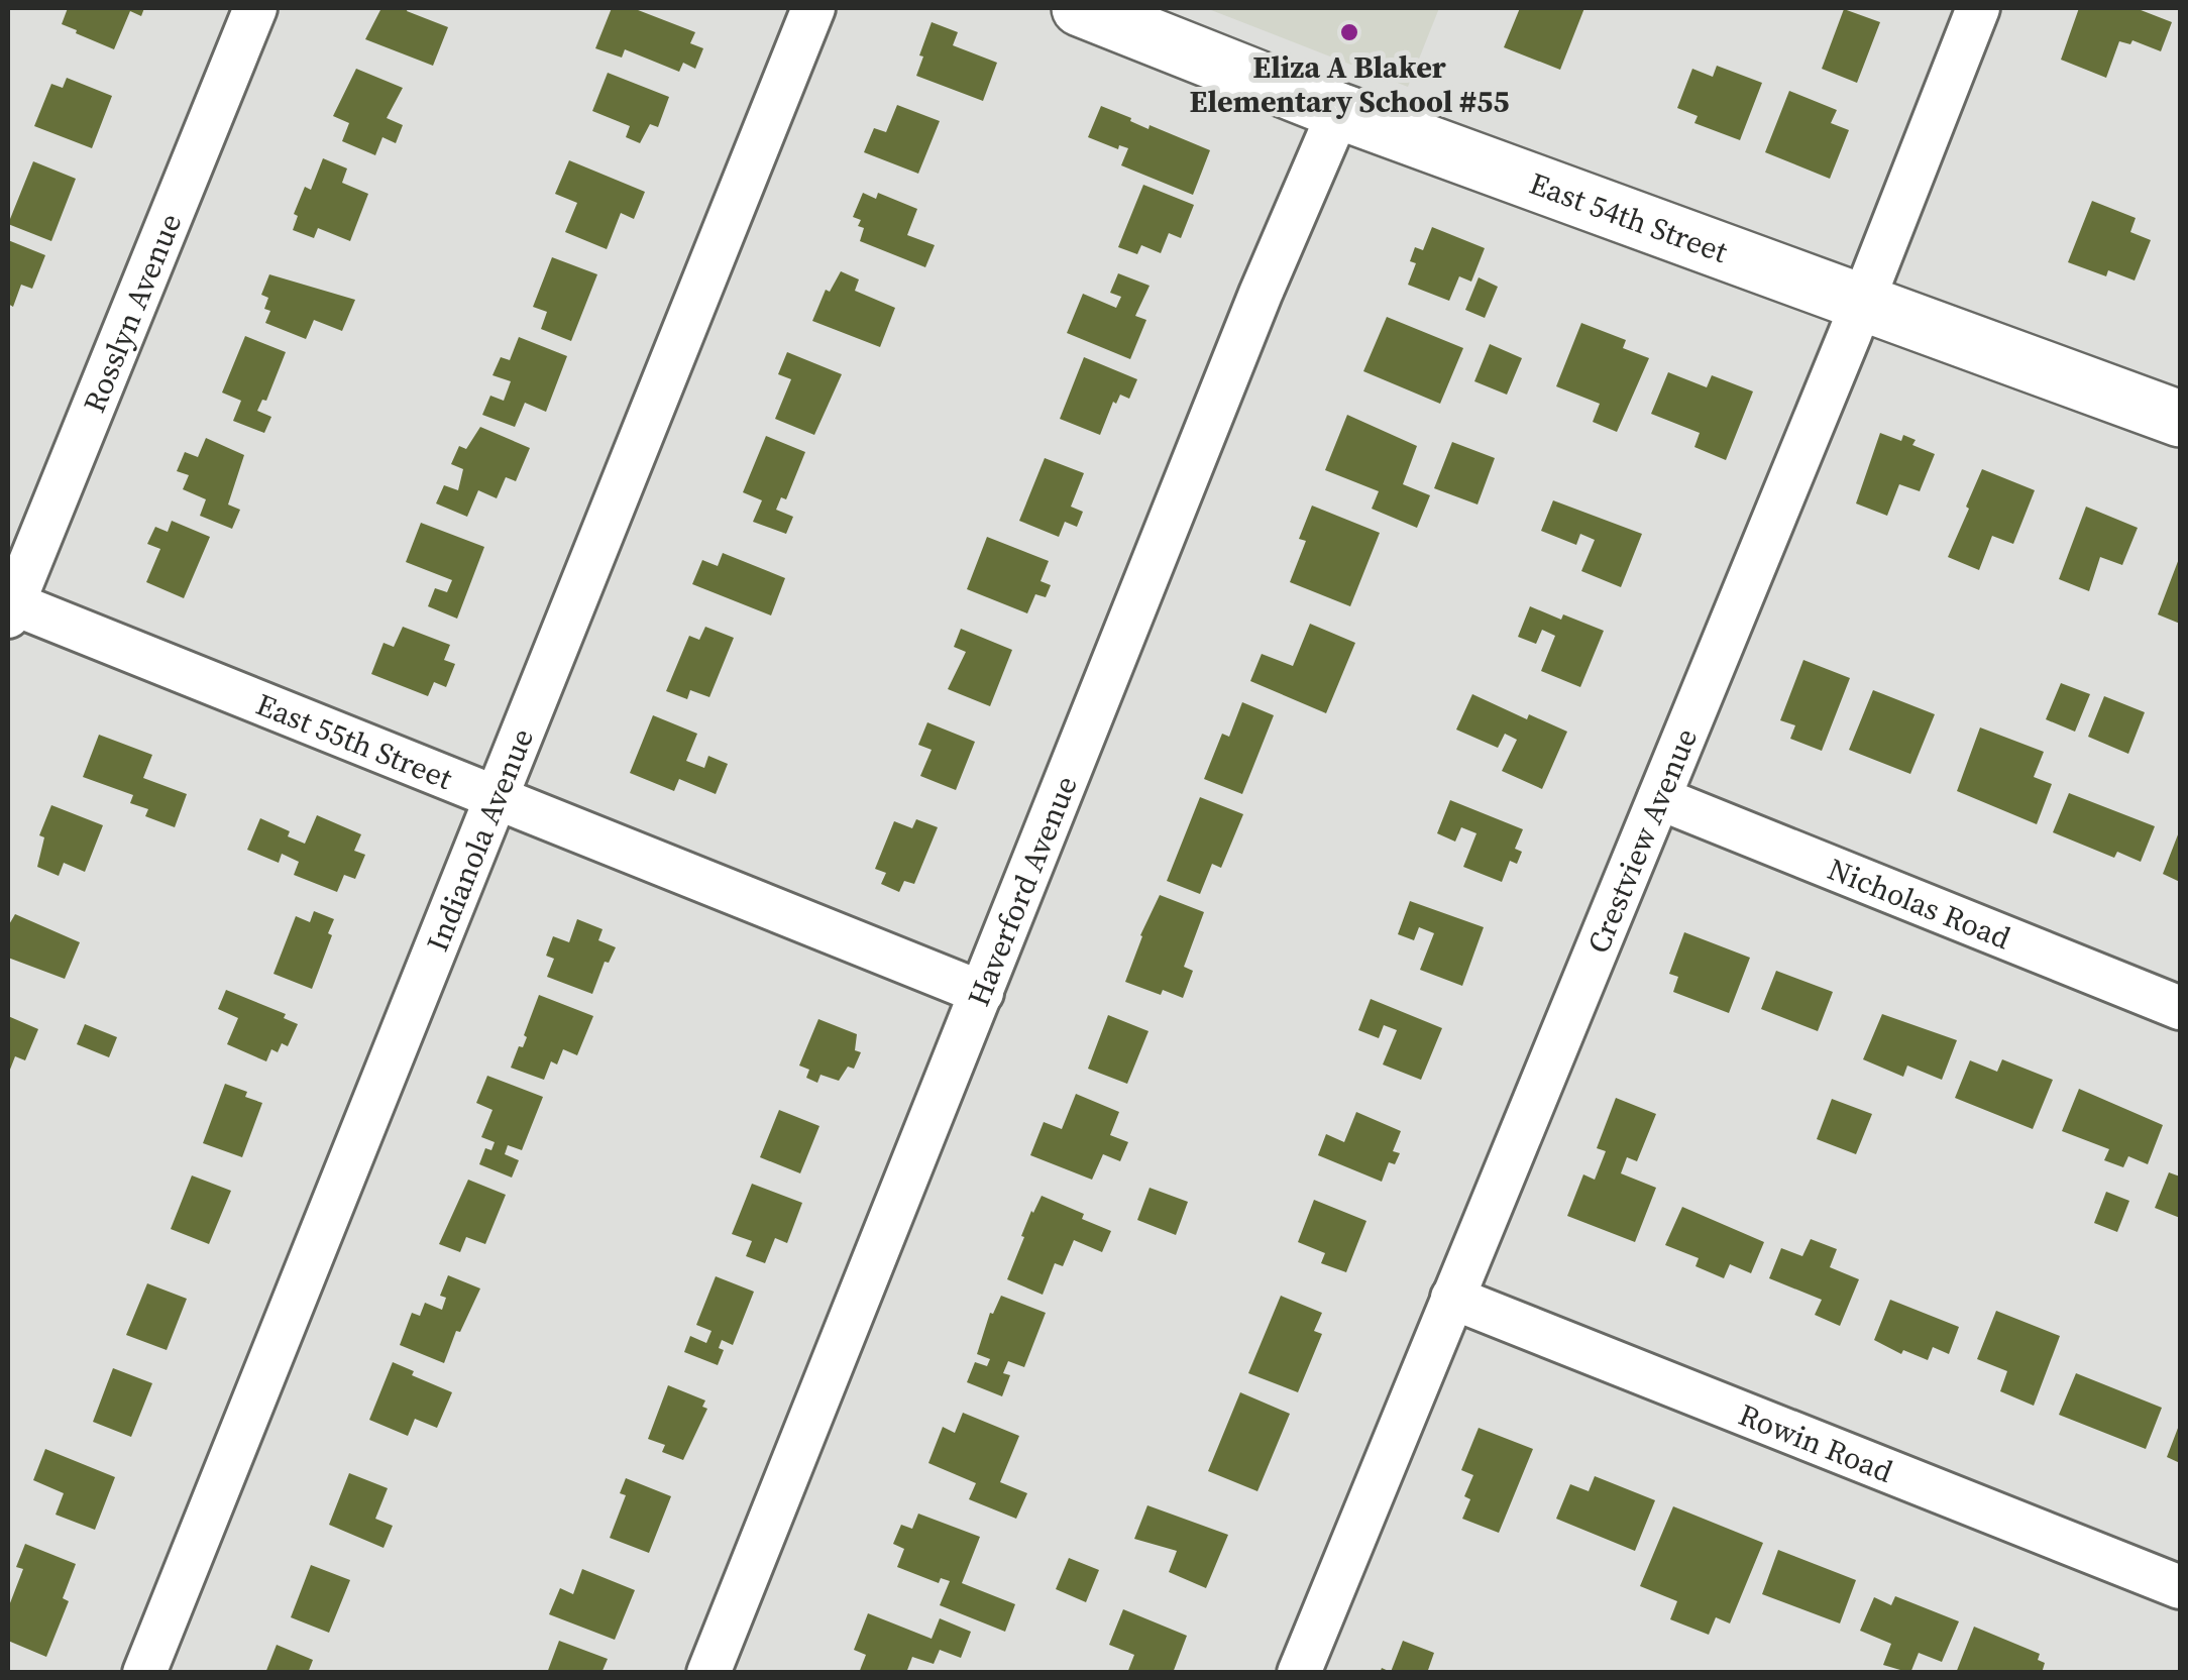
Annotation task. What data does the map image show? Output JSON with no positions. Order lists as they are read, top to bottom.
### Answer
{
  "streets": {
    "street": [
      "East 54th Street",
      "Rosslyn Avenue",
      "East 55th Street",
      "Indianola Avenue",
      "Crestview Avenue",
      "Haverford Avenue",
      "Nicholas Road",
      "Rowin Road"
    ]
  },
  "crossings": [
    ["East 54th Street", "Crestview Avenue"],
    ["East 54th Street", "Haverford Avenue"],
    ["Rosslyn Avenue", "East 55th Street"],
    ["East 55th Street", "Indianola Avenue"],
    ["East 55th Street", "Haverford Avenue"],
    ["Crestview Avenue", "Nicholas Road"],
    ["Crestview Avenue", "Rowin Road"]
  ],
  "places": ["Eliza A Blaker Elementary School #55"]
}
